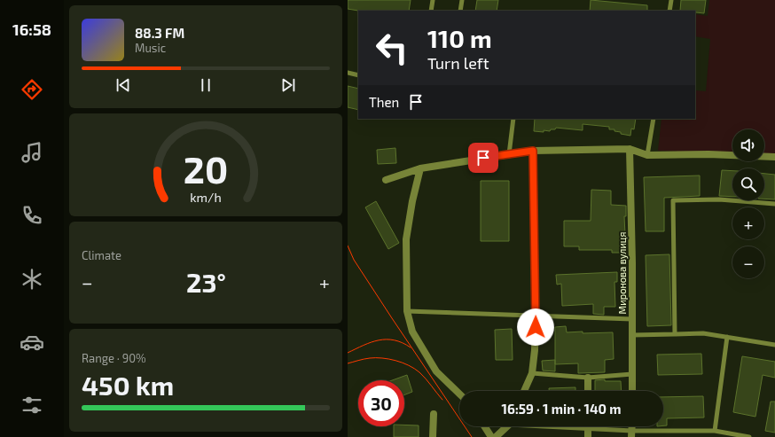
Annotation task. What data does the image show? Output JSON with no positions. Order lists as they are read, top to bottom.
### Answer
{
  "streets": {
    "street": ["Миронова вулиця"]
  },
  "page": {
    "tabs": "16:58",
    "turn": ["110 m", "Turn left"],
    "song": ["88.3 FM", "Music"],
    "then": "Then",
    "map_buttons": ["+", "−"],
    "tile": [
      "Climate",
      ["Range · 90%", "450 km"]
    ],
    "heat": ["−", "23°", "+"],
    "limit": "30",
    "trip": "16:59 · 1 min · 140 m",
    "gauge": ["20", "km/h"]
  }
}
